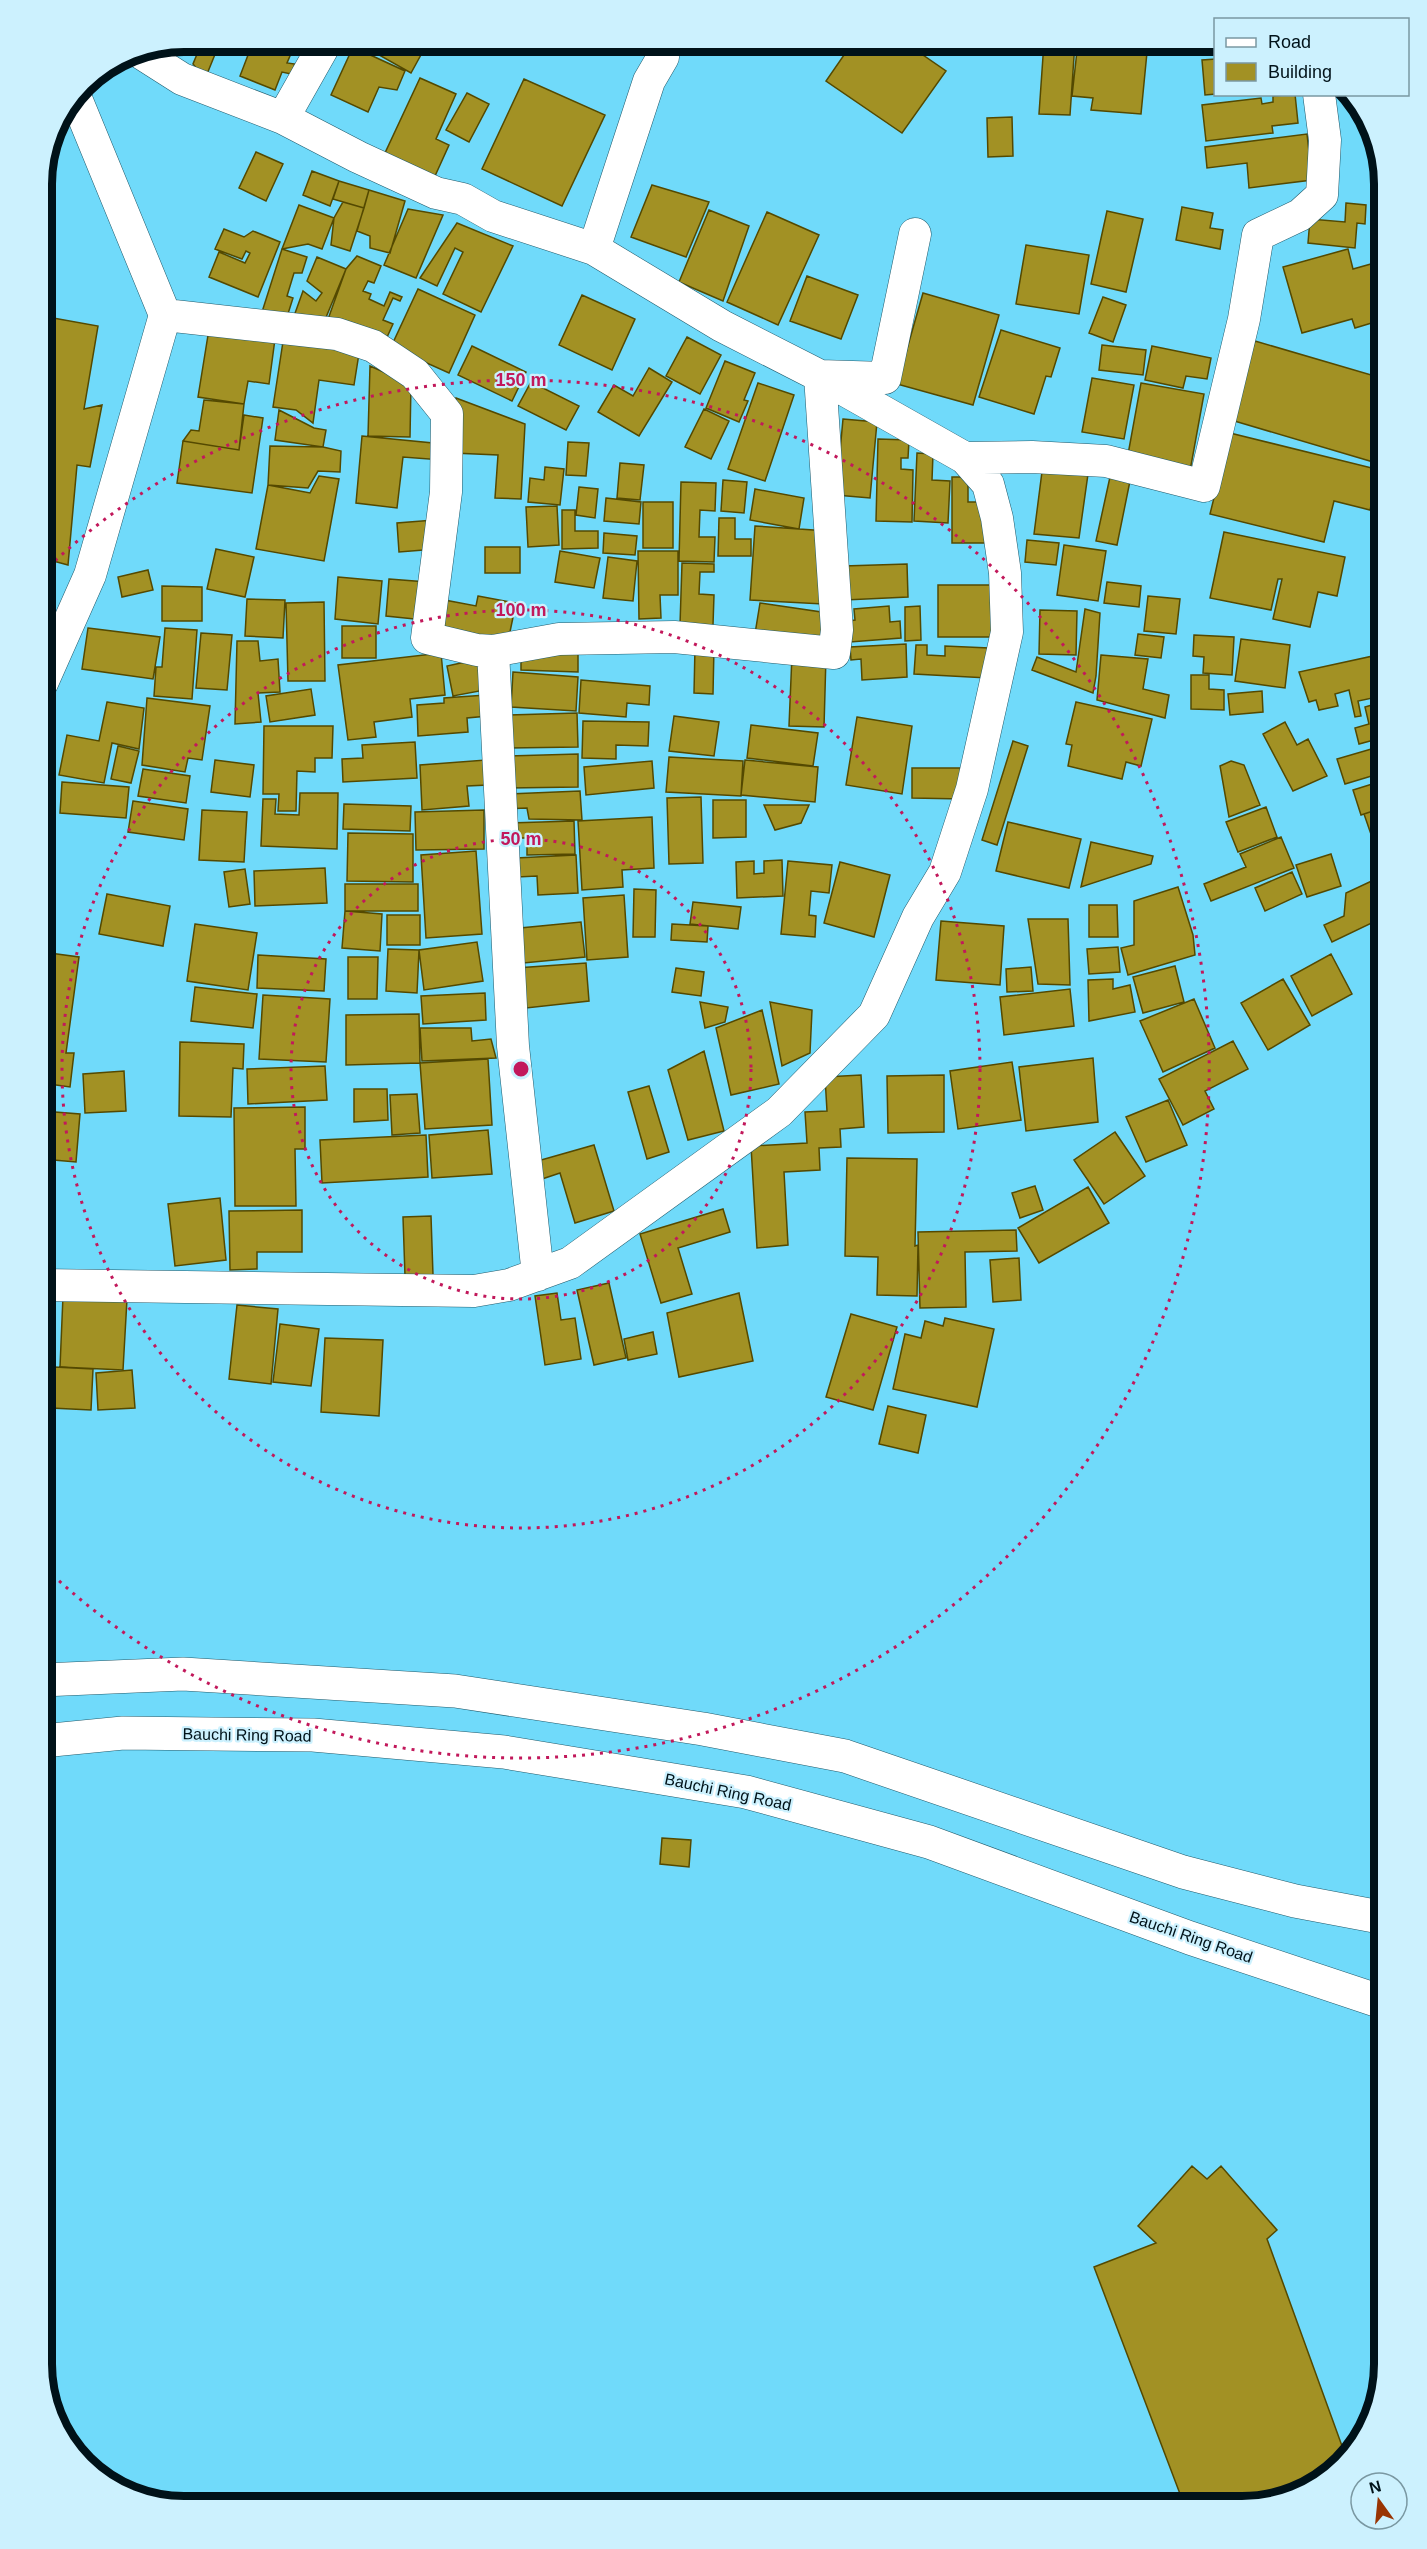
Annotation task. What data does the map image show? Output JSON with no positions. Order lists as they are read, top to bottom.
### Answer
{
  "streets": {
    "main road": ["Bauchi Ring Road"]
  },
  "legend": ["Road", "Building"],
  "north": "top",
  "rings": ["150 m", "100 m", "50 m"]
}
